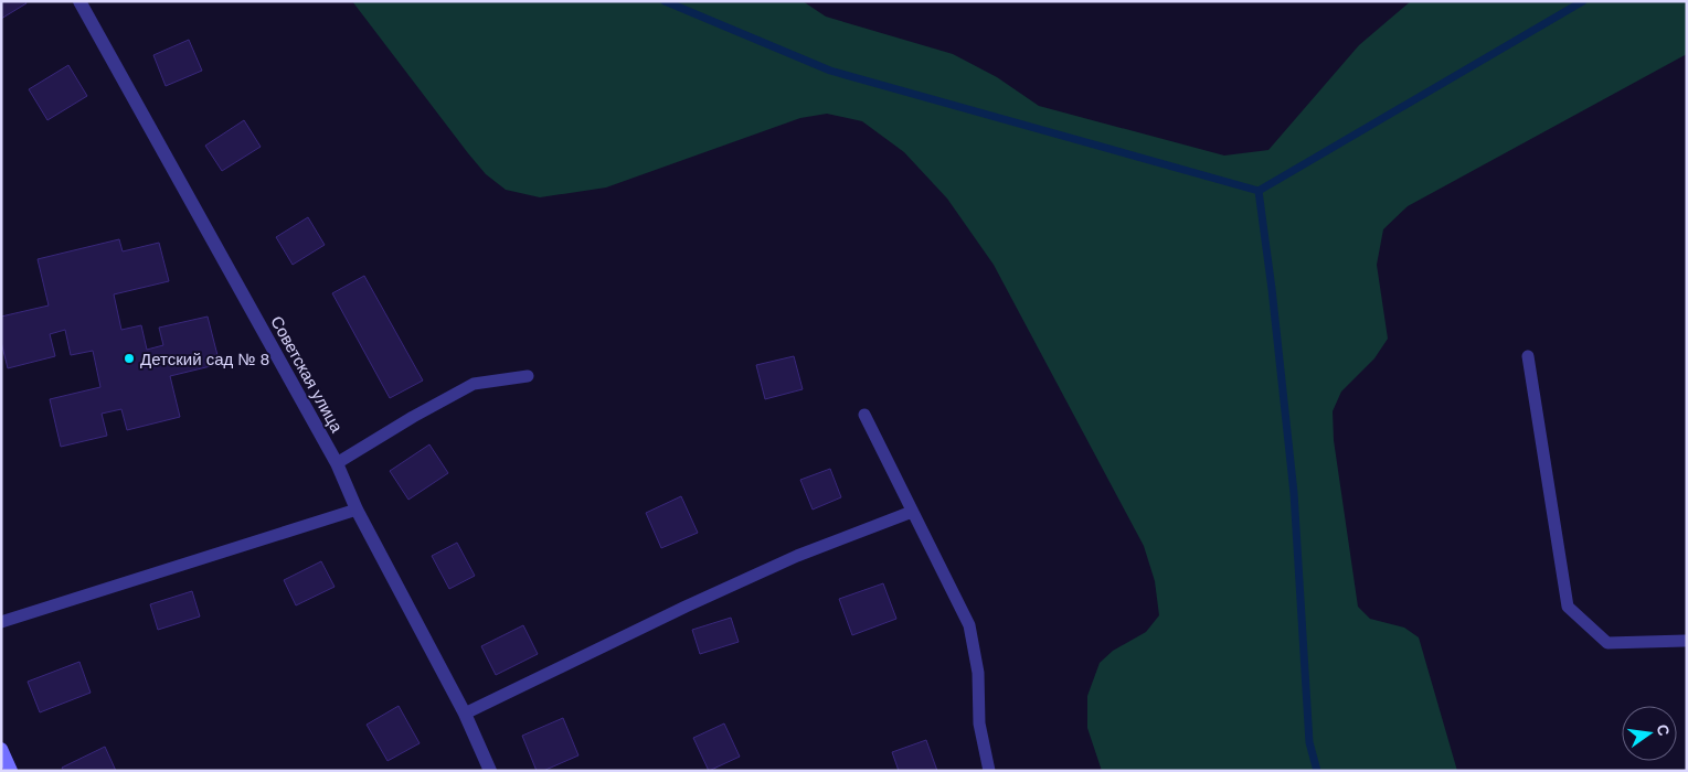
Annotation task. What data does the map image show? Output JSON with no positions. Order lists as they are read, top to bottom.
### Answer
{
  "streets": {
    "street": ["Советская улица"]
  },
  "places": ["Детский сад № 8"],
  "north": "right"
}
